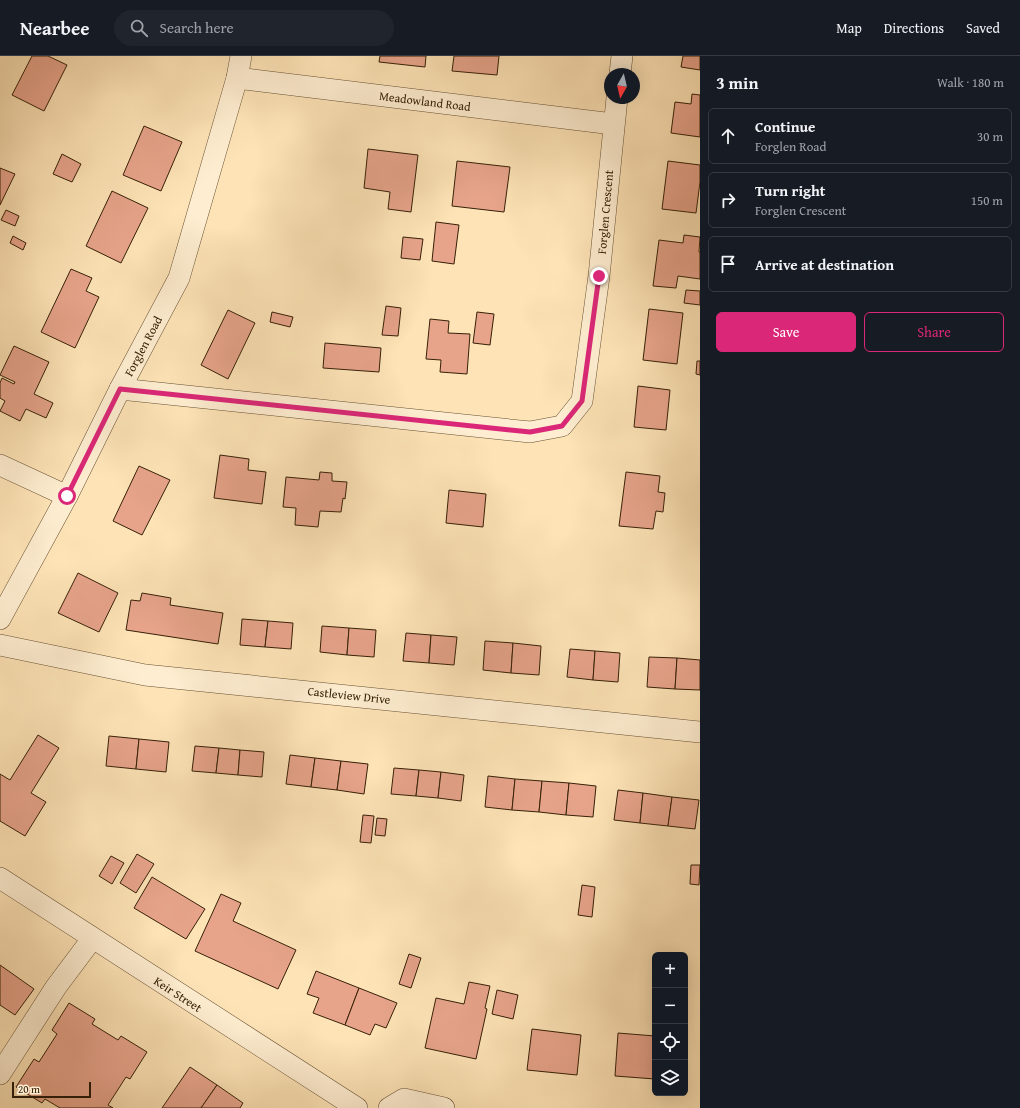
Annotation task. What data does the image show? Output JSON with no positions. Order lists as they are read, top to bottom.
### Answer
{
  "streets": {
    "street": [
      "Meadowland Road",
      "Forglen Crescent",
      "Forglen Road",
      "Castleview Drive",
      "Keir Street"
    ]
  },
  "crossings": [
    ["Meadowland Road", "Forglen Crescent"],
    ["Meadowland Road", "Forglen Road"],
    ["Forglen Crescent", "Forglen Road"]
  ],
  "scale_bar": "20 m",
  "north": "bottom",
  "page": {
    "header": "Nearbee",
    "search": "Search here",
    "nav": ["Map", "Directions", "Saved"],
    "heading": ["3 min", "Walk · 180 m"],
    "list": [
      ["Continue", "Forglen Road", "30 m"],
      ["Turn right", "Forglen Crescent", "150 m"],
      "Arrive at destination"
    ],
    "buttons": ["Save", "Share"],
    "map_buttons": ["+", "−"],
    "scale": "20 m"
  }
}
